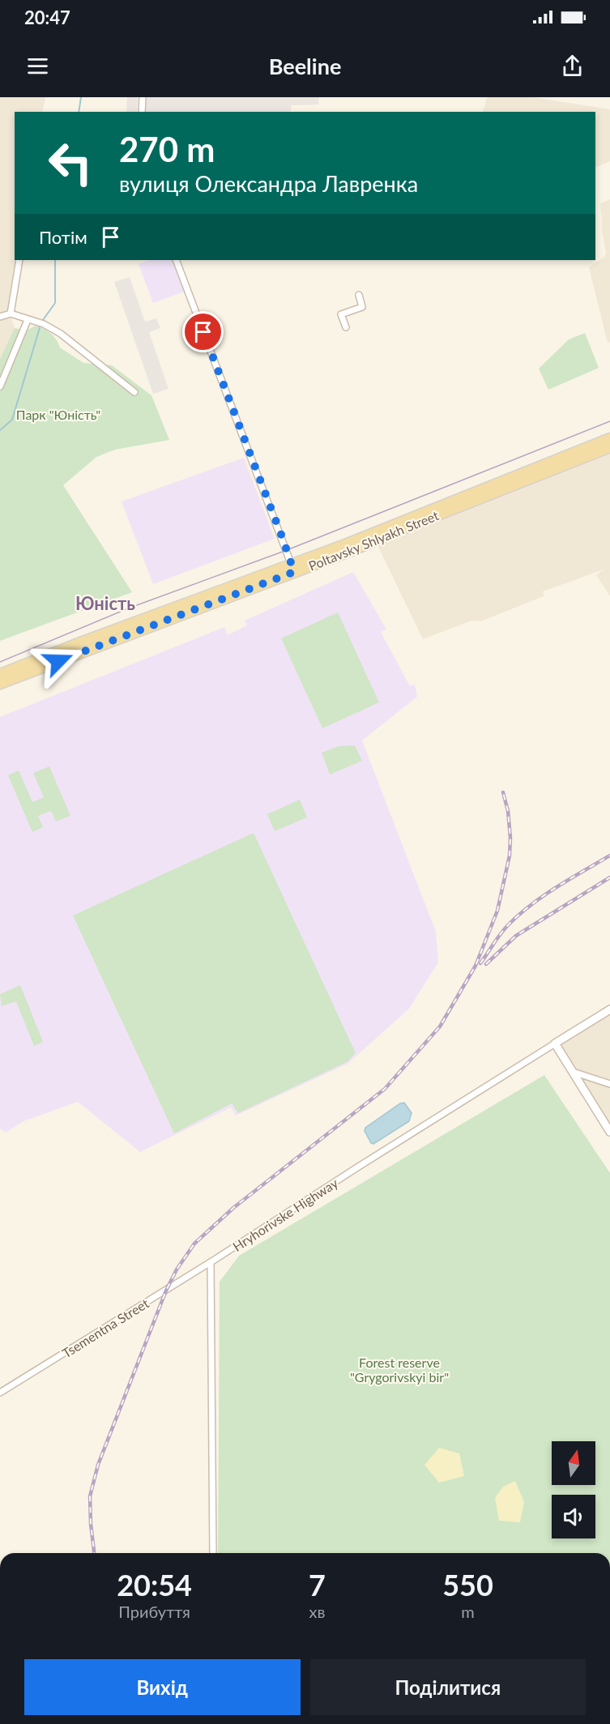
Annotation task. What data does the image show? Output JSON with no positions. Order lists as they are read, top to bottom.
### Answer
{
  "streets": {
    "main road": ["Poltavsky Shlyakh Street"],
    "street": ["Hryhorivske Highway", "Tsementna Street"]
  },
  "crossings": [
    ["Hryhorivske Highway", "Tsementna Street"]
  ],
  "districts": ["Юність"],
  "parks": ["Парк \"Юність\"", "Forest reserve \"Grygorivskyi bir\""],
  "north": "top",
  "page": {
    "status": "20:47",
    "header": "Beeline",
    "turn": ["270 m", "вулиця Олександра Лавренка"],
    "then": "Потім",
    "eta": [
      "20:54",
      "Прибуття",
      "7",
      "хв",
      "550",
      "m"
    ],
    "buttons": ["Вихід", "Поділитися"]
  }
}
